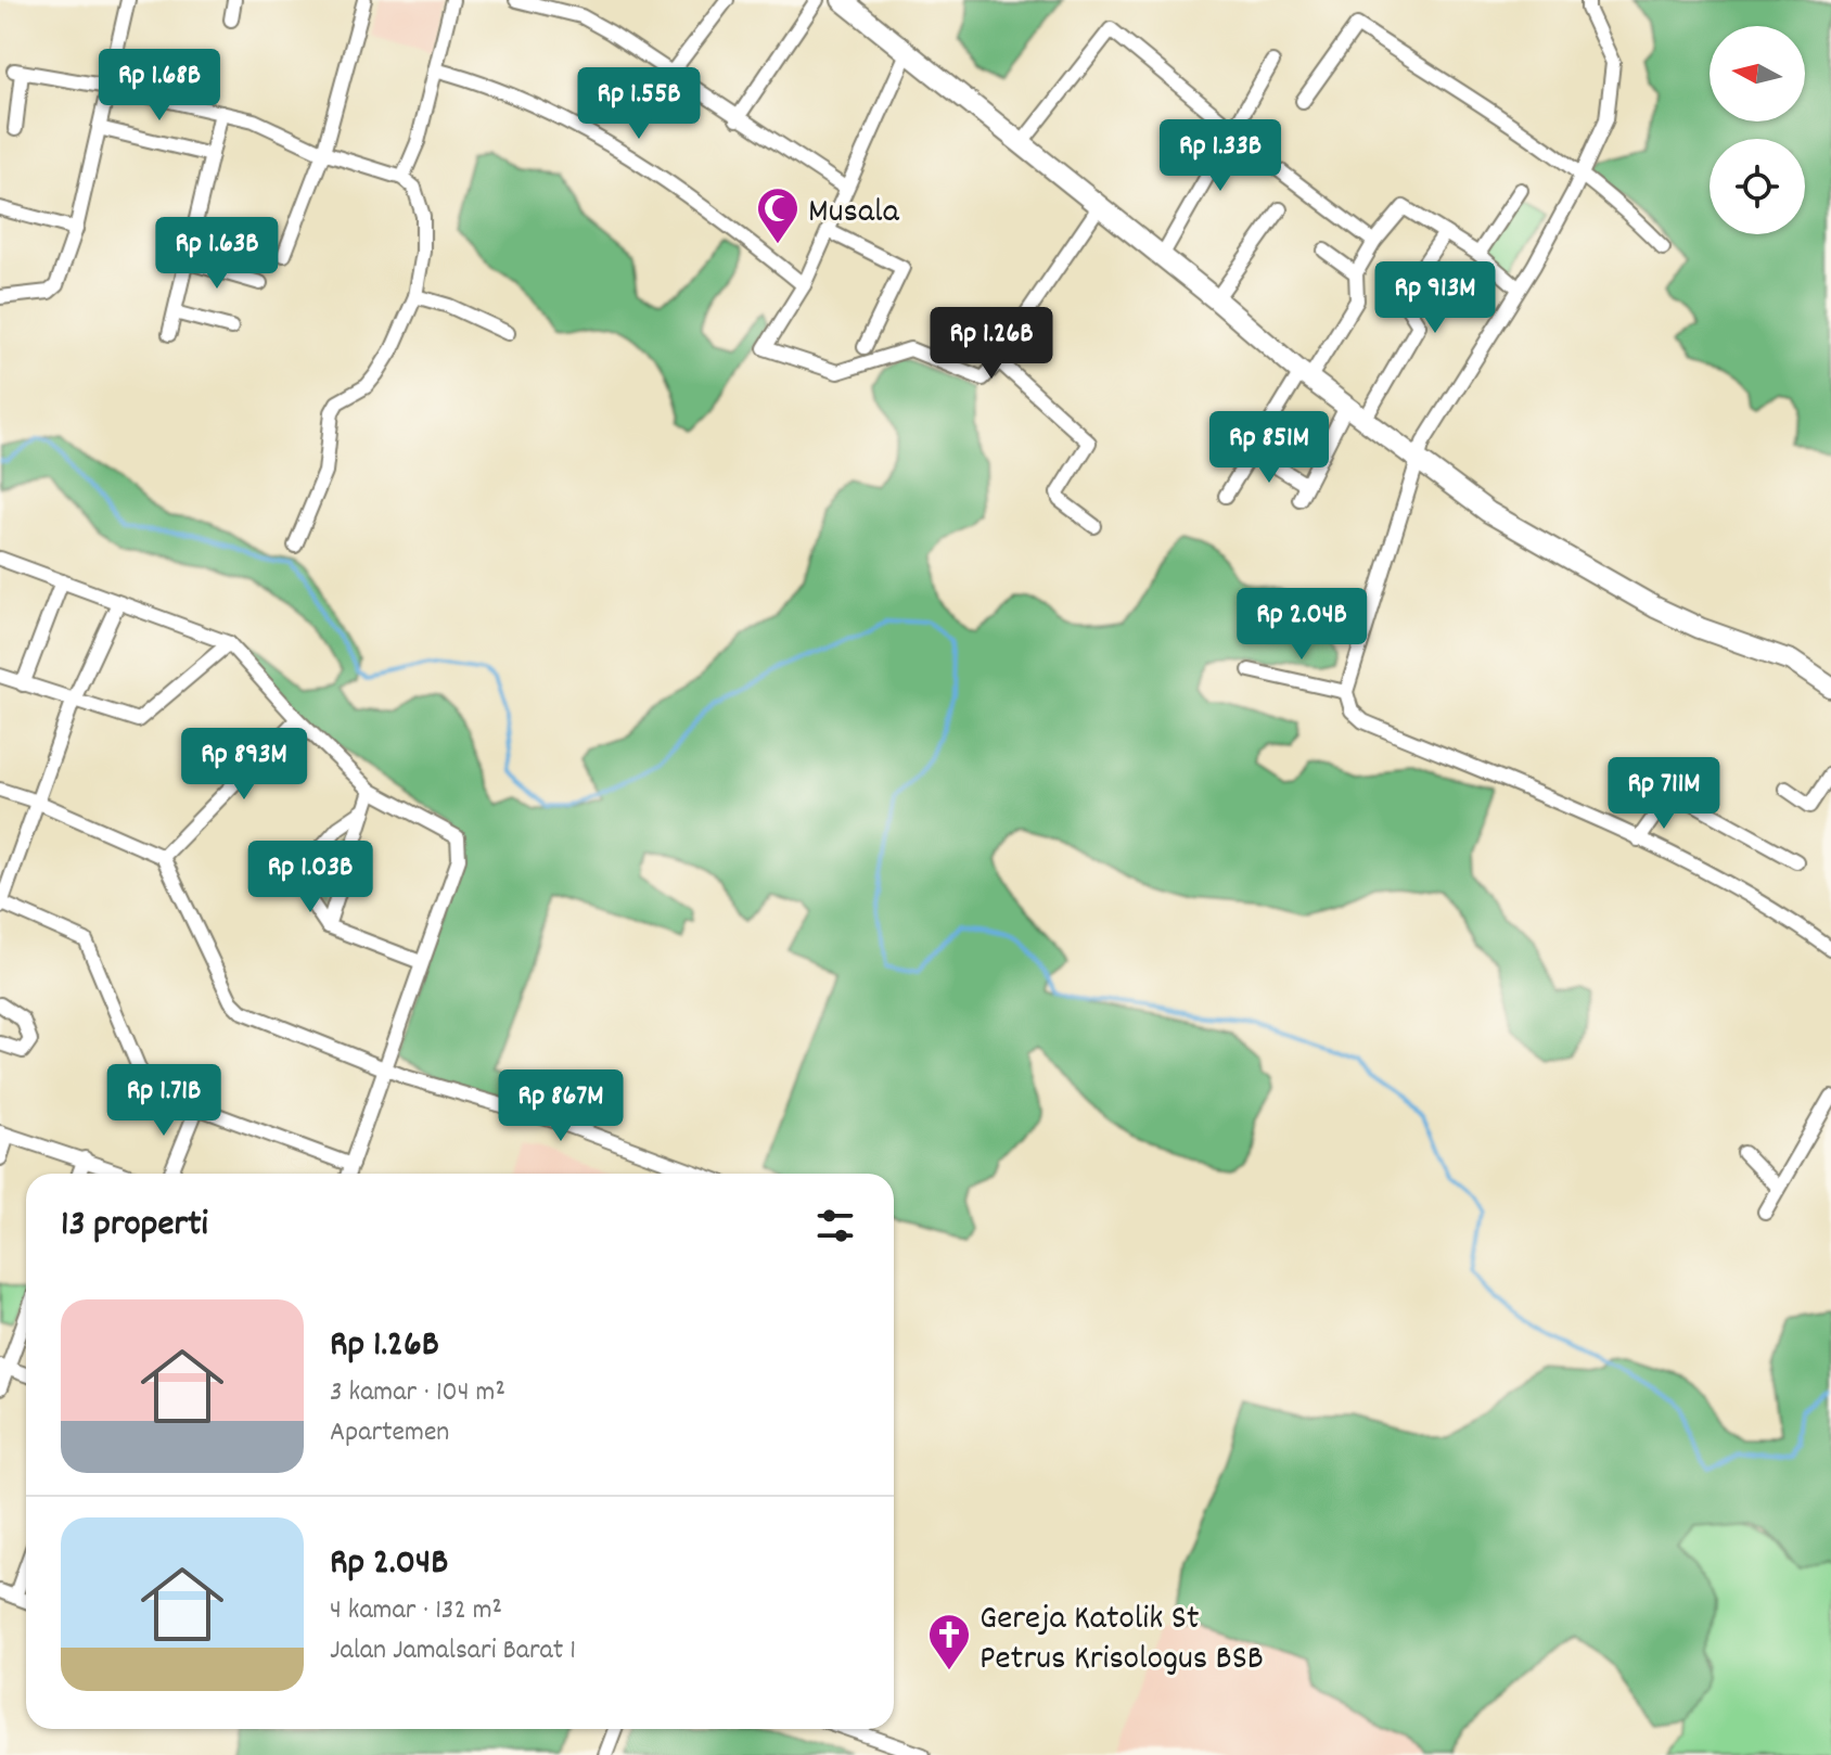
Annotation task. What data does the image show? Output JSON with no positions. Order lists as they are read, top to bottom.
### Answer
{
  "places": {
    "mosque": ["Musala"],
    "church": ["Gereja Katolik St Petrus Krisologus BSB"]
  },
  "north": "left",
  "page": {
    "price": [
      "Rp 1.68B",
      "Rp 1.55B",
      "Rp 1.33B",
      "Rp 1.63B",
      "Rp 913M",
      "Rp 1.26B",
      "Rp 851M",
      "Rp 2.04B",
      "Rp 893M",
      "Rp 711M",
      "Rp 1.03B",
      "Rp 1.71B",
      "Rp 867M"
    ],
    "heading": "13 properti",
    "list": [
      {
        "name": "Rp 1.26B",
        "note": "3 kamar · 104 m² · Apartemen"
      },
      {
        "name": "Rp 2.04B",
        "note": "4 kamar · 132 m² · Jalan Jamalsari Barat 1"
      }
    ]
  }
}
